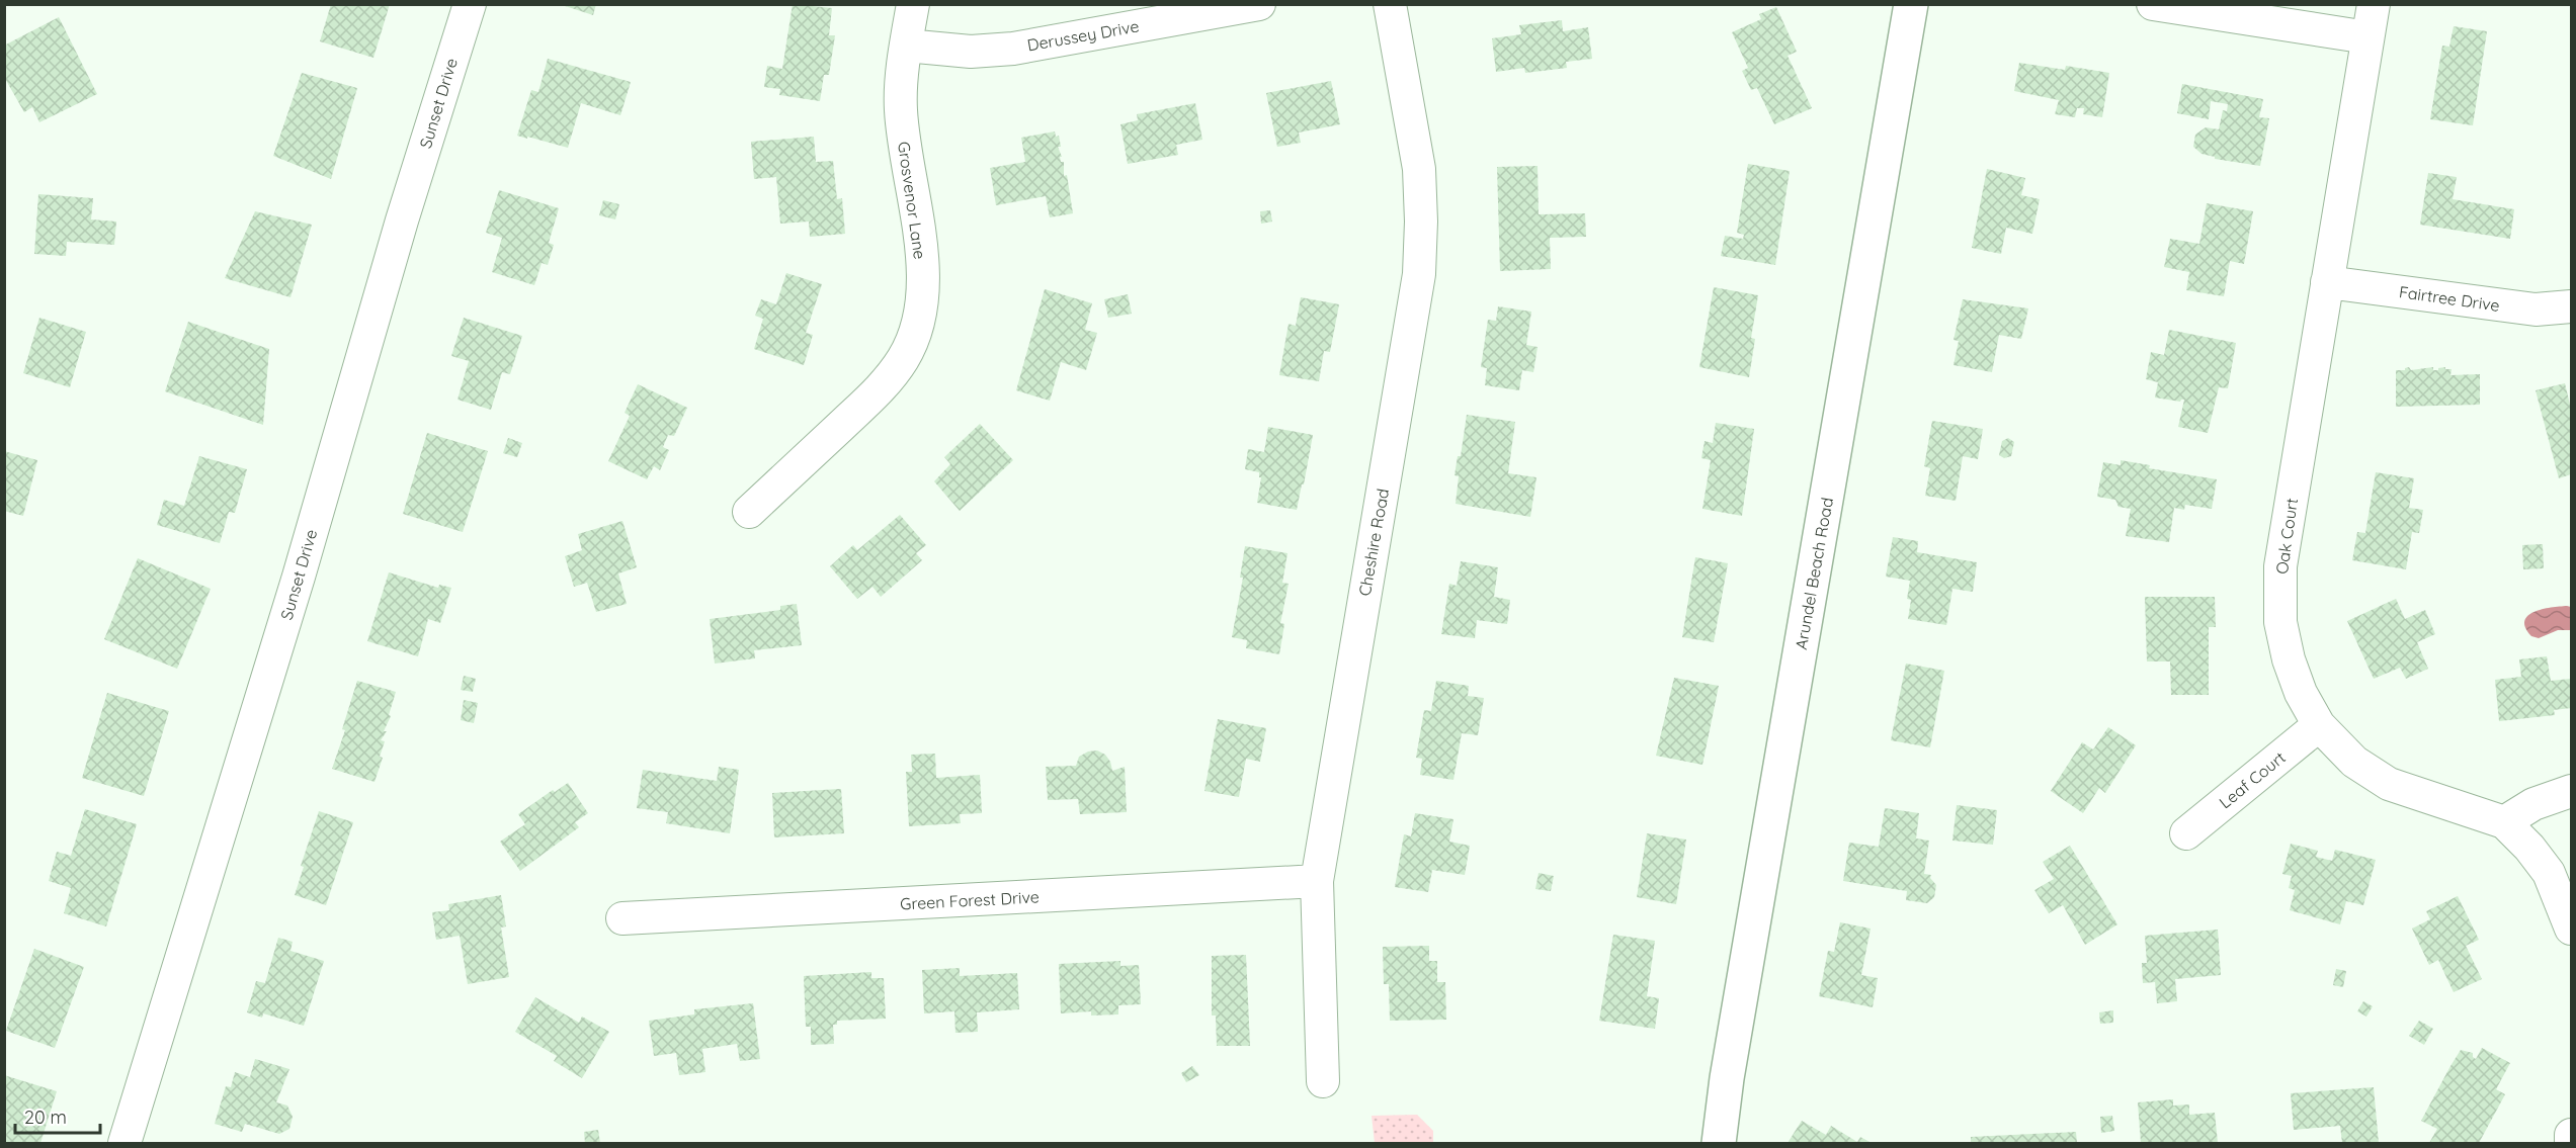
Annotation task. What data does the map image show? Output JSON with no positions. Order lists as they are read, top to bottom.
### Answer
{
  "streets": {
    "street": [
      "Derussey Drive",
      "Sunset Drive",
      "Grosvenor Lane",
      "Fairtree Drive",
      "Oak Court",
      "Cheshire Road",
      "Arundel Beach Road",
      "Leaf Court",
      "Green Forest Drive"
    ]
  },
  "crossings": [
    ["Derussey Drive", "Grosvenor Lane"],
    ["Fairtree Drive", "Oak Court"],
    ["Oak Court", "Leaf Court"],
    ["Cheshire Road", "Green Forest Drive"]
  ],
  "scale_bar": "20 m"
}
